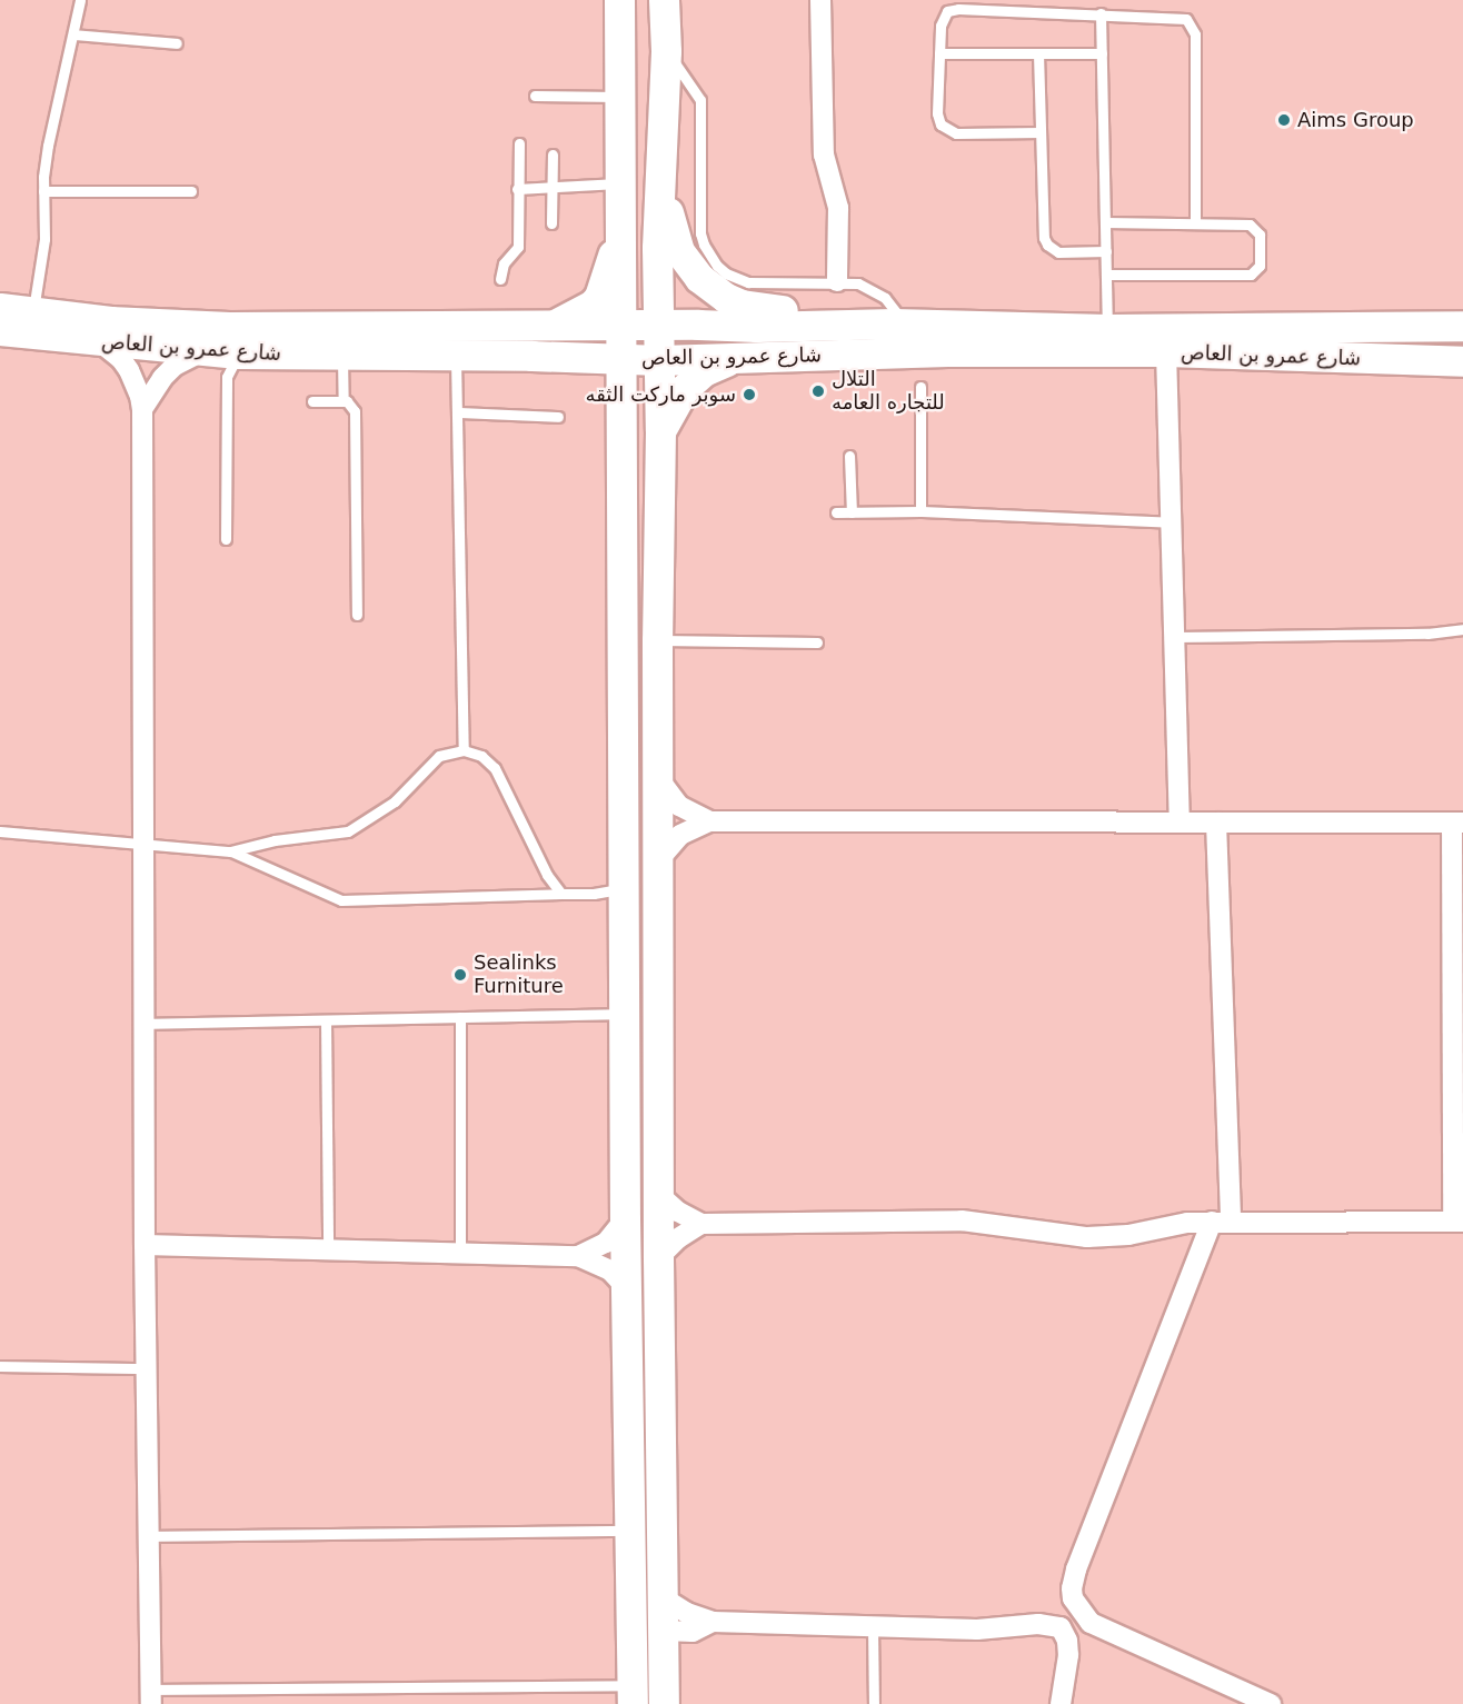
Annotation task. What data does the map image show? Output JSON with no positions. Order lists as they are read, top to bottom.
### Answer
{
  "streets": {
    "main road": ["شارع عمرو بن العاص"]
  },
  "places": [
    "Aims Group",
    "التلال للتجاره العامه",
    "سوبر ماركت الثقه",
    "Sealinks Furniture"
  ]
}
